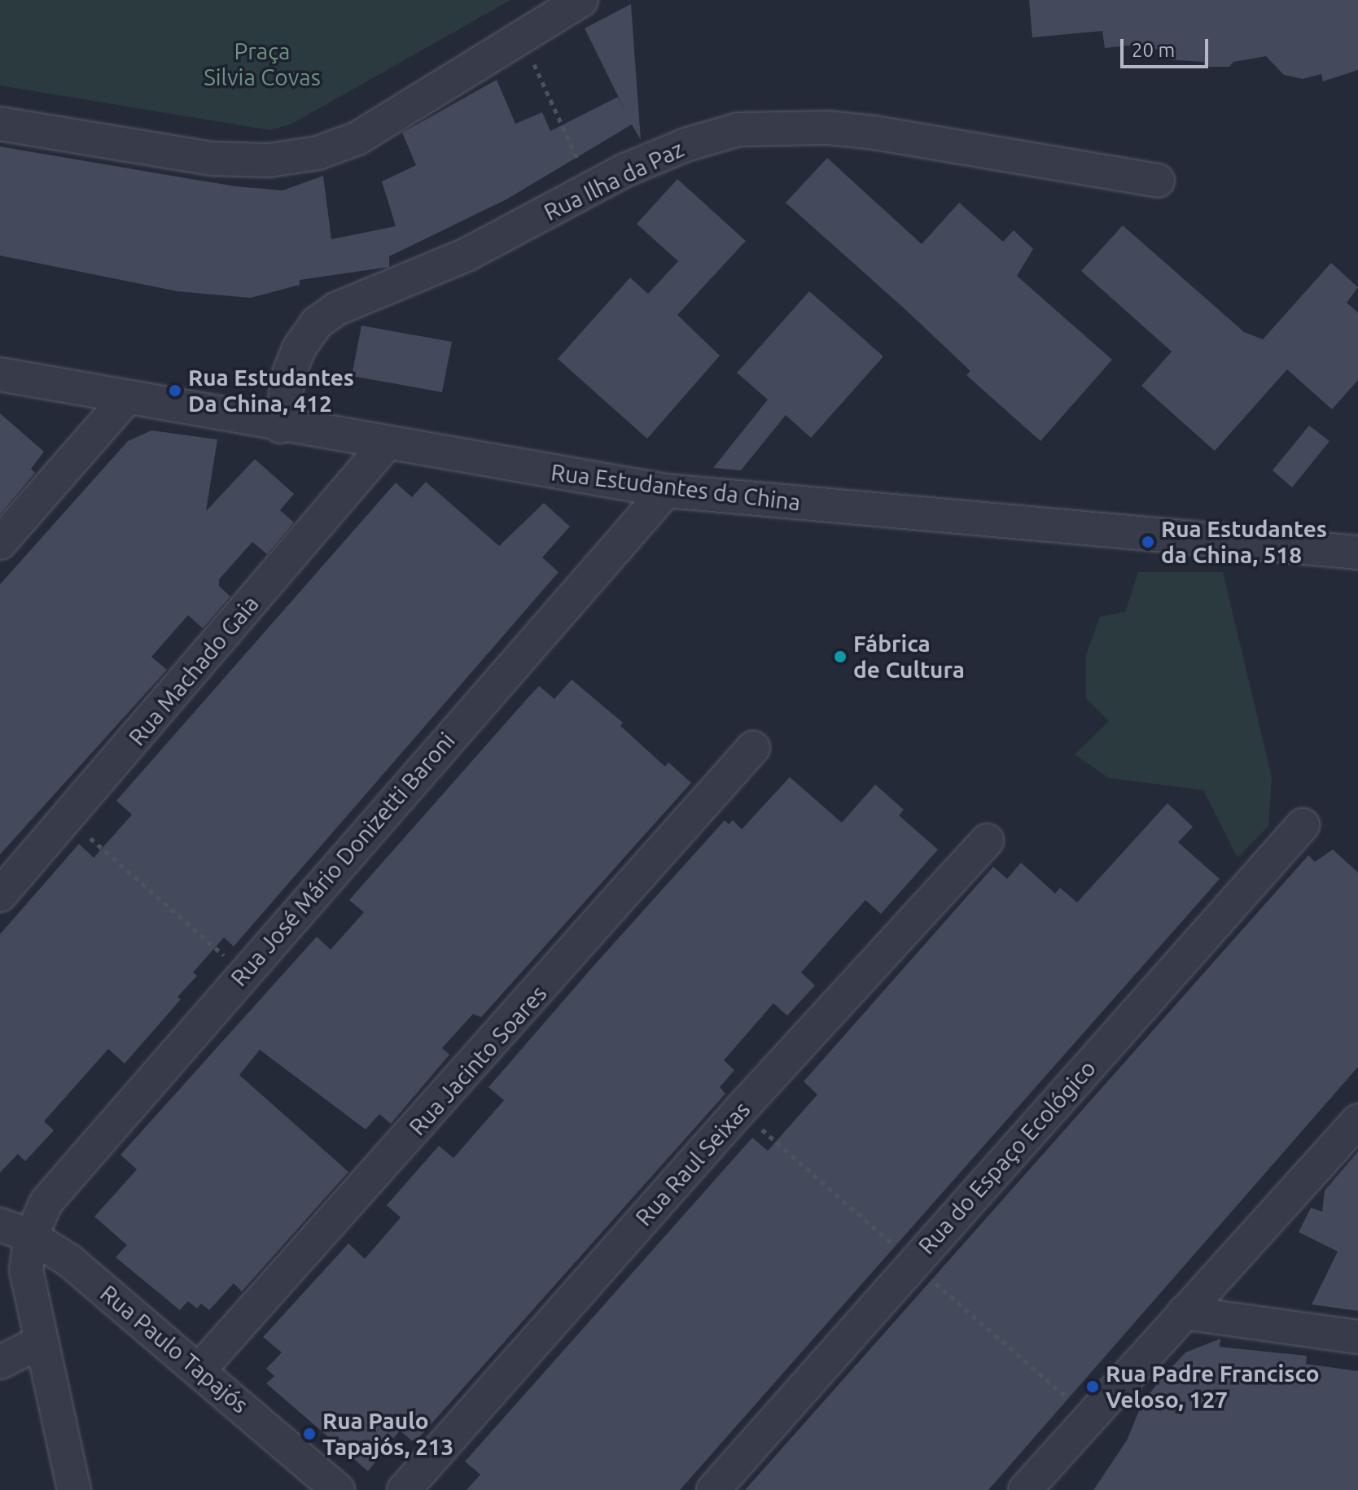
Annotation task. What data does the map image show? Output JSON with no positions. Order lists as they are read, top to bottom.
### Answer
{
  "streets": {
    "street": [
      "Rua Ilha da Paz",
      "Rua Estudantes da China",
      "Rua Machado Gaia",
      "Rua José Mário Donizetti Baroni",
      "Rua Jacinto Soares",
      "Rua do Espaço Ecológico",
      "Rua Raul Seixas",
      "Rua Paulo Tapajós"
    ]
  },
  "crossings": [
    ["Rua Ilha da Paz", "Rua Estudantes da China"],
    ["Rua Estudantes da China", "Rua Machado Gaia"],
    ["Rua Estudantes da China", "Rua José Mário Donizetti Baroni"],
    ["Rua José Mário Donizetti Baroni", "Rua Paulo Tapajós"],
    ["Rua Jacinto Soares", "Rua Paulo Tapajós"]
  ],
  "parks": ["Praça Silvia Covas"],
  "places": [
    "Rua Estudantes Da China, 412",
    "Rua Estudantes da China, 518",
    "Fábrica de Cultura",
    "Rua Padre Francisco Veloso, 127",
    "Rua Paulo Tapajós, 213"
  ],
  "scale_bar": "20 m"
}
